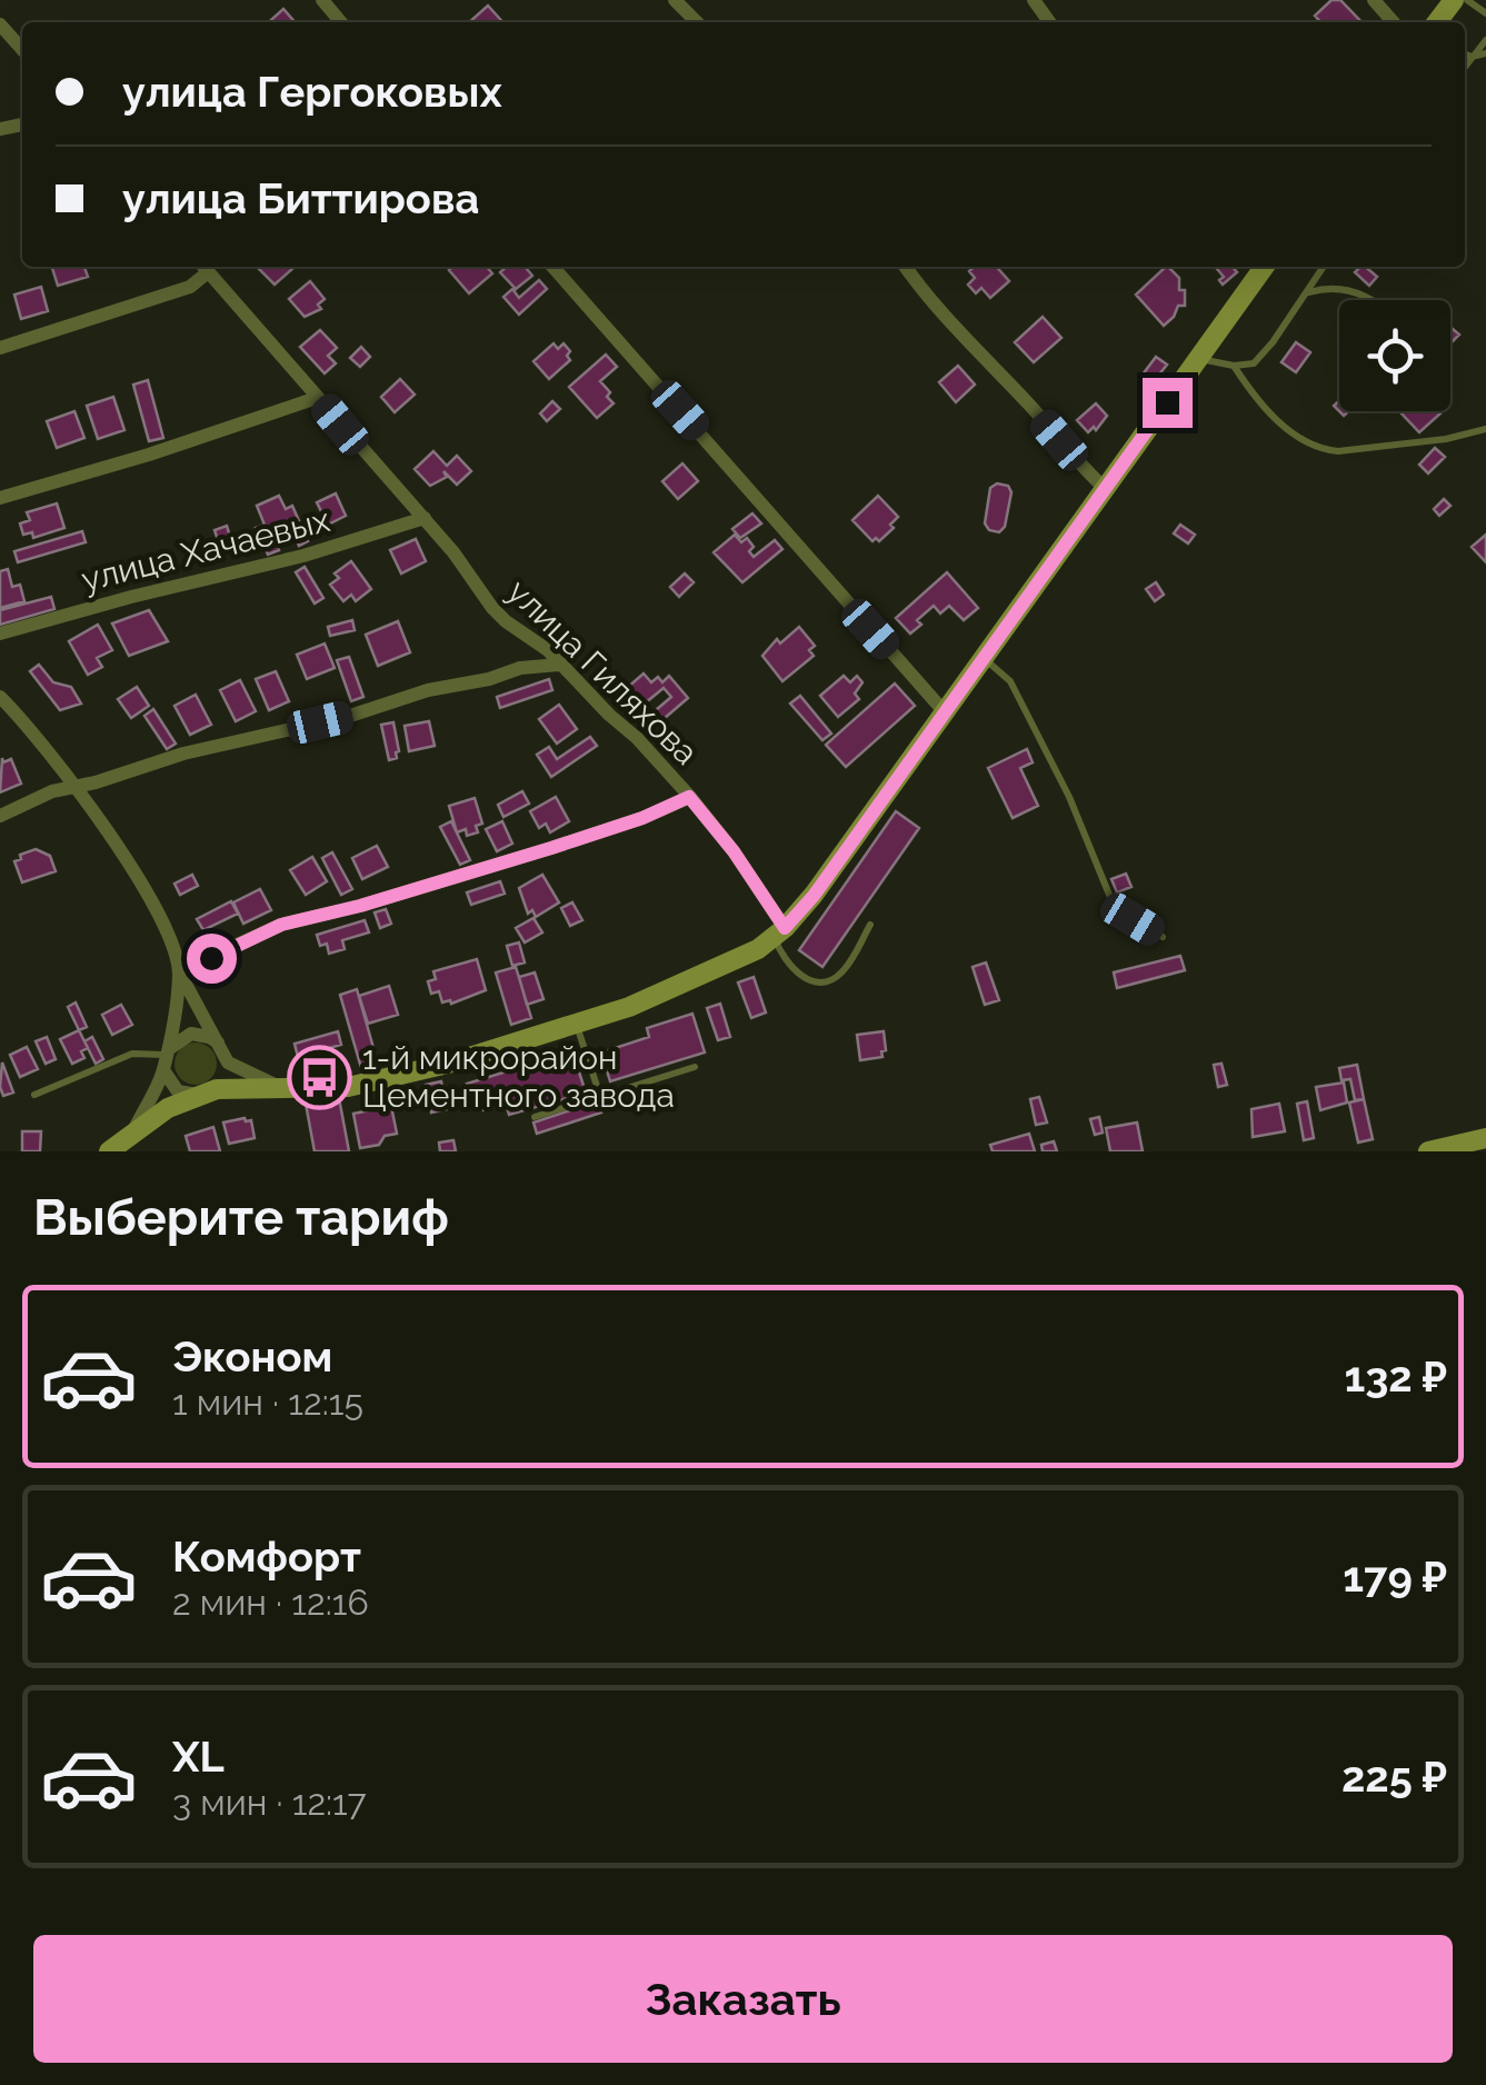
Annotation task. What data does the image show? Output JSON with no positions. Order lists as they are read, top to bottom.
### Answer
{
  "streets": {
    "street": ["улица Хачаевых", "улица Гиляхова"]
  },
  "crossings": [
    ["улица Хачаевых", "улица Гиляхова"]
  ],
  "places": {
    "bus stop": ["1-й микрорайон Цементного завода"]
  },
  "page": {
    "banner": ["улица Гергоковых", "улица Биттирова"],
    "heading": "Выберите тариф",
    "list": [
      {
        "name": "Эконом",
        "note": "1 мин · 12:15",
        "value": "132 ₽"
      },
      {
        "name": "Комфорт",
        "note": "2 мин · 12:16",
        "value": "179 ₽"
      },
      {
        "name": "XL",
        "note": "3 мин · 12:17",
        "value": "225 ₽"
      }
    ],
    "buttons": "Заказать"
  }
}
